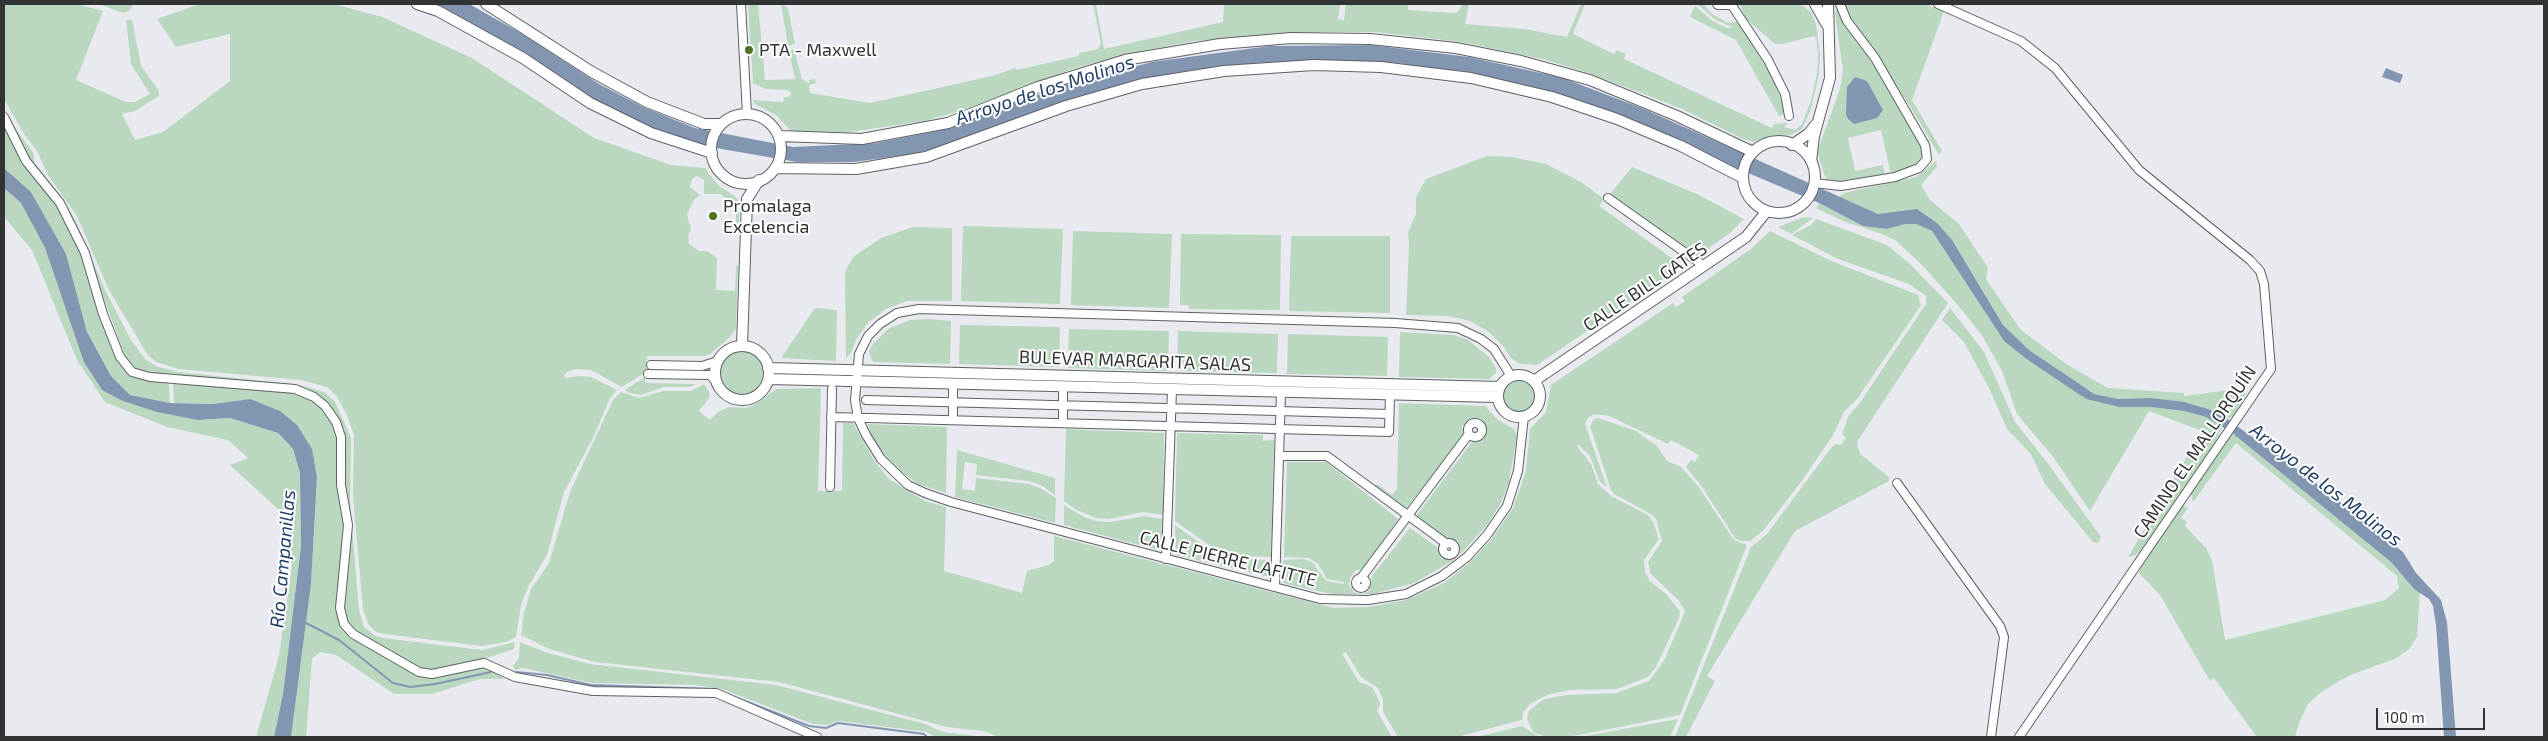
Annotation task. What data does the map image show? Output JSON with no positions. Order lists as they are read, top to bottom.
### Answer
{
  "streets": {
    "street": [
      "CALLE BILL GATES",
      "BULEVAR MARGARITA SALAS",
      "CAMINO EL MALLORQUÍN",
      "CALLE PIERRE LAFITTE"
    ]
  },
  "crossings": [
    ["CALLE BILL GATES", "BULEVAR MARGARITA SALAS"],
    ["CALLE BILL GATES", "CALLE PIERRE LAFITTE"],
    ["BULEVAR MARGARITA SALAS", "CALLE PIERRE LAFITTE"]
  ],
  "water": ["Arroyo de los Molinos", "Río Campanillas"],
  "places": ["PTA - Maxwell", "Promalaga Excelencia"],
  "scale_bar": "100 m"
}
